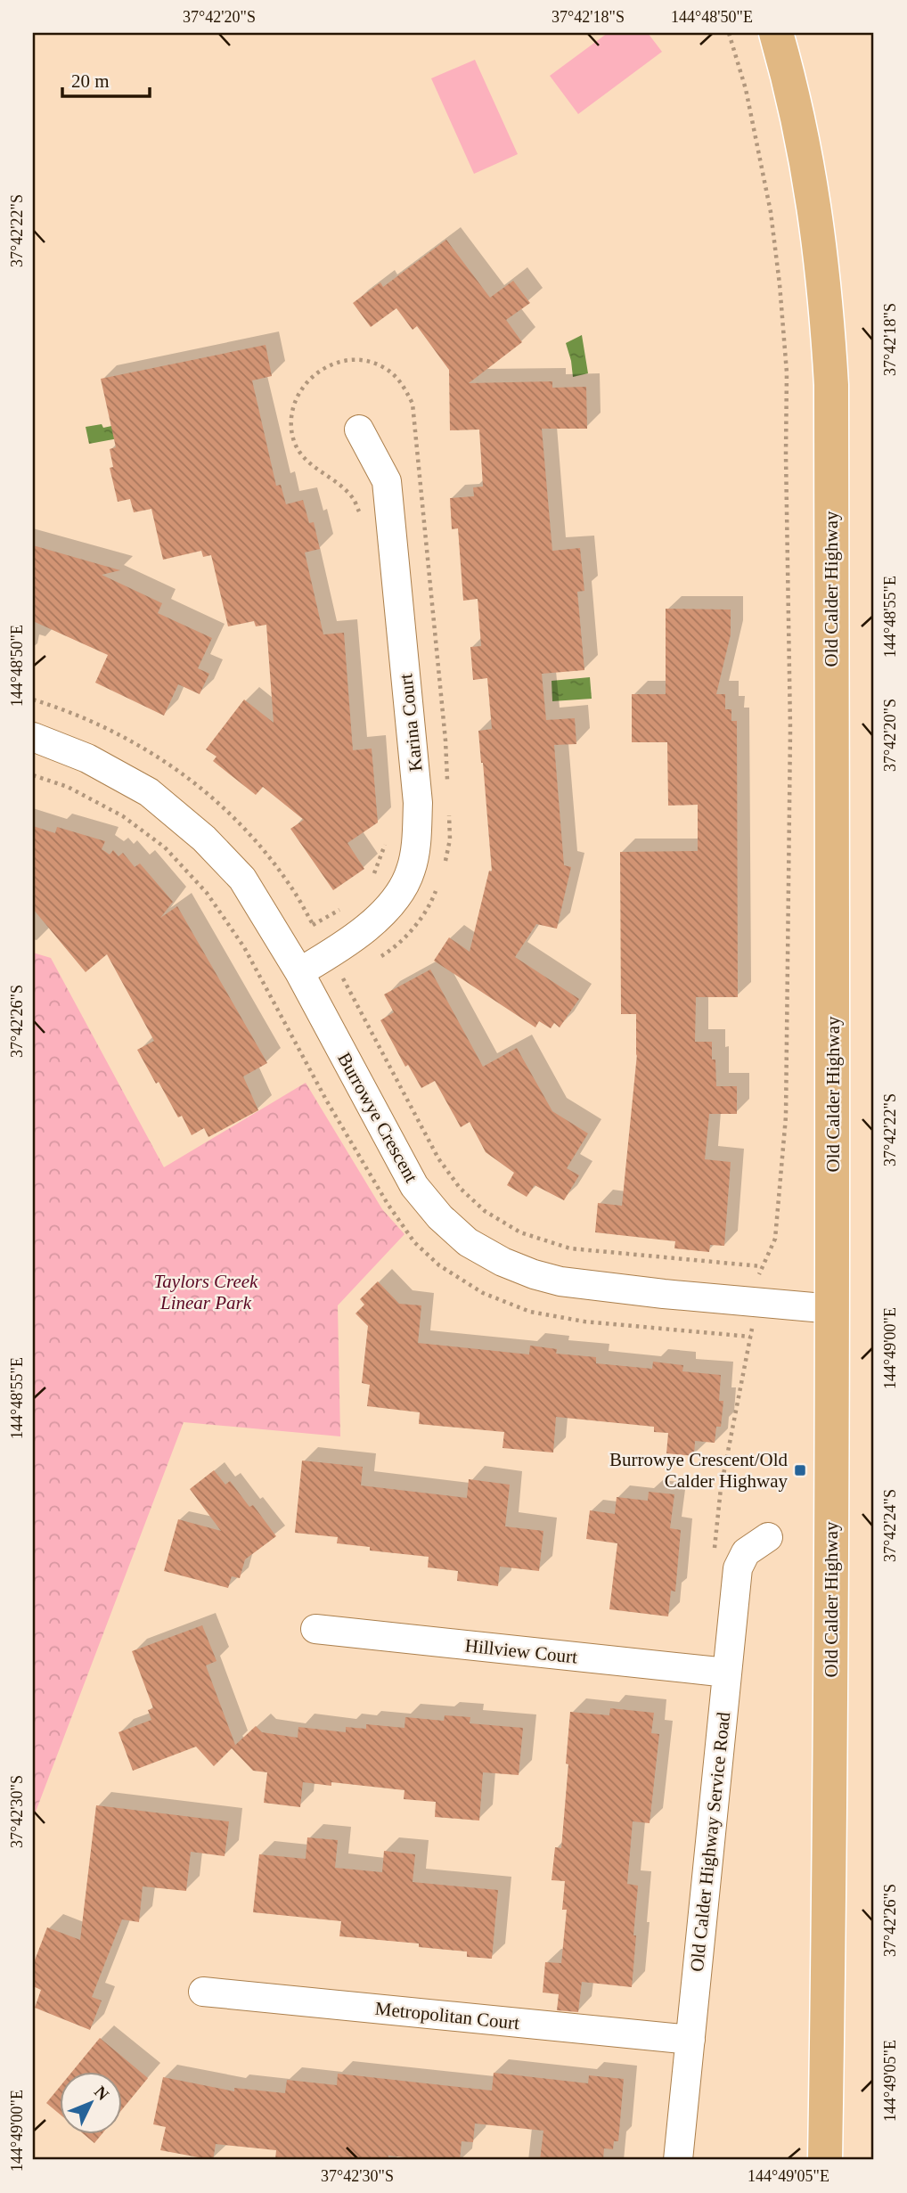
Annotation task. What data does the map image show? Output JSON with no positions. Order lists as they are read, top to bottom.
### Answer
{
  "streets": {
    "main road": ["Old Calder Highway"],
    "street": [
      "Karina Court",
      "Burrowye Crescent",
      "Hillview Court",
      "Old Calder Highway Service Road",
      "Metropolitan Court"
    ]
  },
  "crossings": [
    ["Old Calder Highway", "Burrowye Crescent"],
    ["Karina Court", "Burrowye Crescent"],
    ["Hillview Court", "Old Calder Highway Service Road"],
    ["Old Calder Highway Service Road", "Metropolitan Court"]
  ],
  "parks": ["Taylors Creek Linear Park"],
  "places": {
    "transit": ["Burrowye Crescent/Old Calder Highway"]
  },
  "scale_bar": "20 m",
  "north": "top right",
  "coordinates": [
    "37°42'20\"S",
    "37°42'18\"S",
    "144°48'50\"E",
    "37°42'22\"S",
    "144°48'55\"E",
    "37°42'26\"S",
    "144°49'00\"E",
    "37°42'24\"S",
    "37°42'30\"S",
    "144°49'05\"E"
  ]
}
